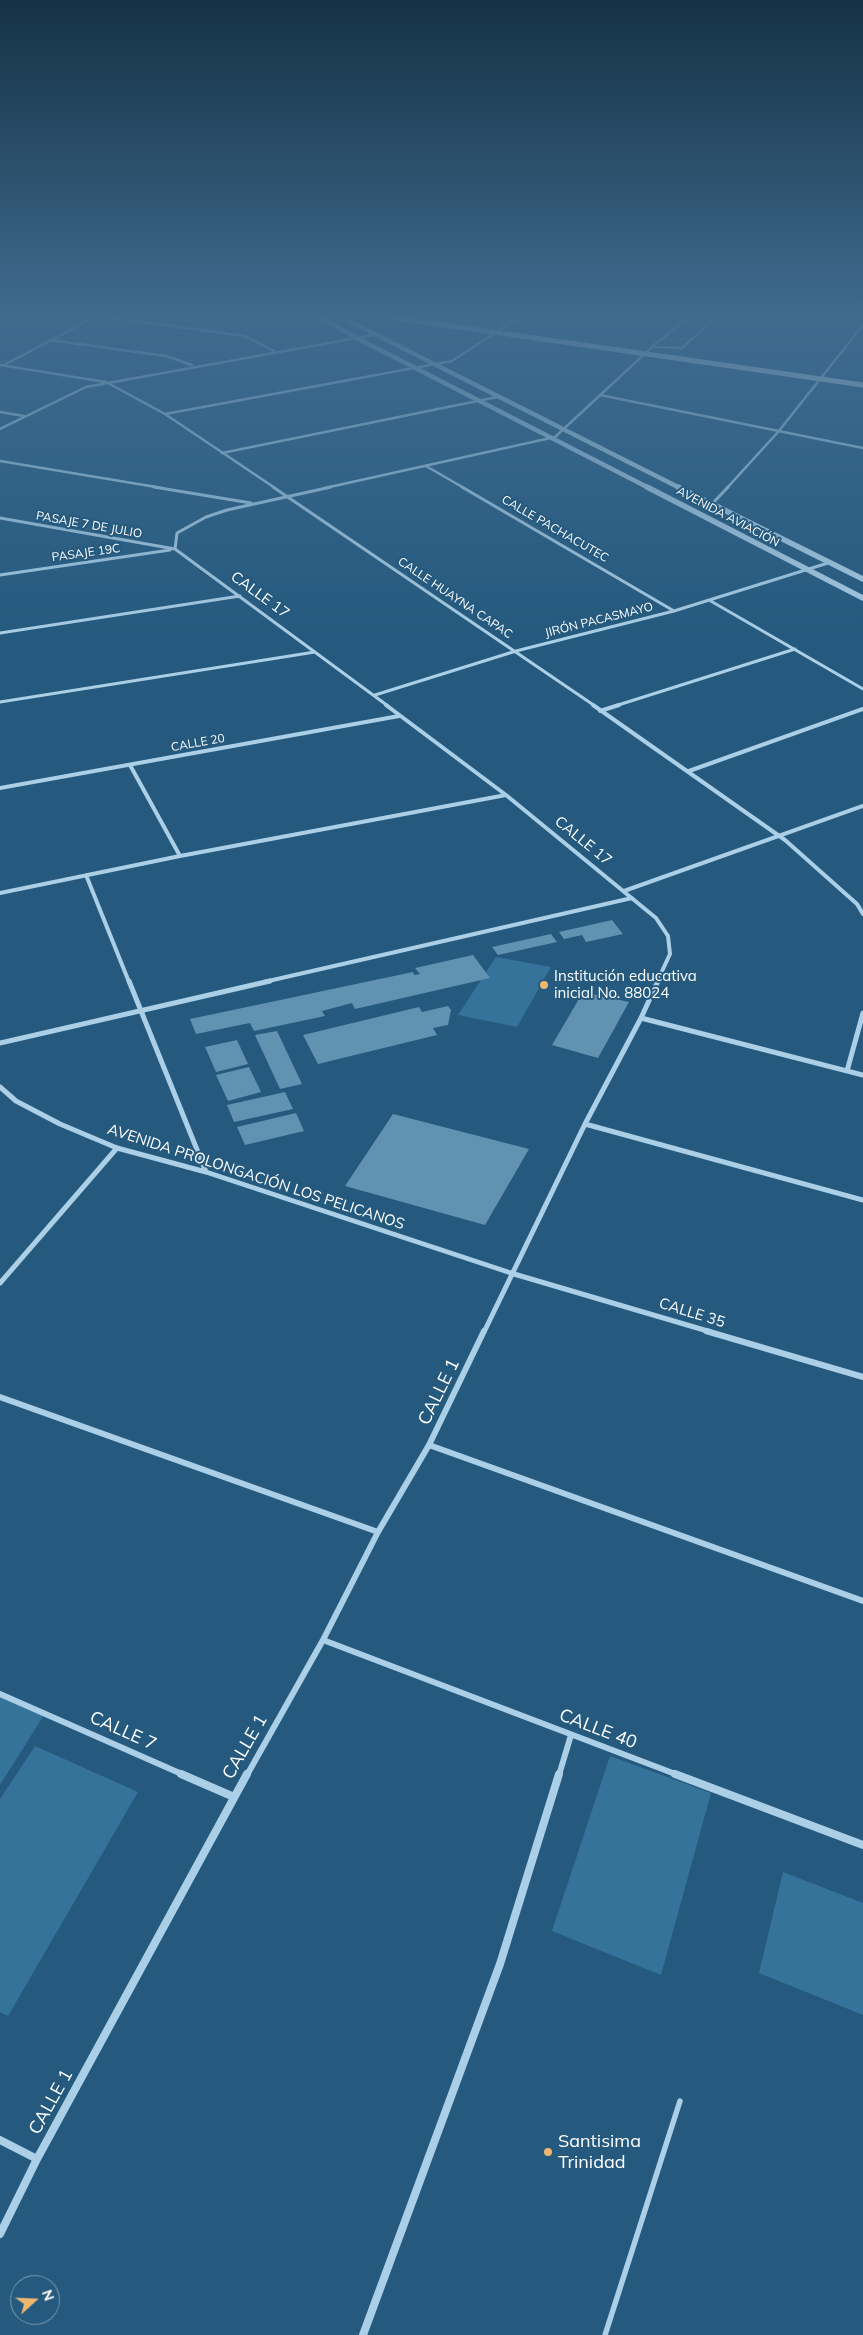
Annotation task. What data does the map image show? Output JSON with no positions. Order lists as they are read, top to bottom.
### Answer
{
  "streets": {
    "street": [
      "AVENIDA AVIACIÓN",
      "PASAJE 7 DE JULIO",
      "CALLE PACHACUTEC",
      "PASAJE 19C",
      "CALLE 17",
      "CALLE HUAYNA CAPAC",
      "JIRÓN PACASMAYO",
      "CALLE 20",
      "AVENIDA PROLONGACIÓN LOS PELICANOS",
      "CALLE 35",
      "CALLE 1",
      "CALLE 40",
      "CALLE 7"
    ]
  },
  "crossings": [
    ["AVENIDA AVIACIÓN", "JIRÓN PACASMAYO"],
    ["PASAJE 7 DE JULIO", "PASAJE 19C"],
    ["PASAJE 7 DE JULIO", "CALLE 17"],
    ["CALLE PACHACUTEC", "JIRÓN PACASMAYO"],
    ["PASAJE 19C", "CALLE 17"],
    ["CALLE 17", "JIRÓN PACASMAYO"],
    ["CALLE 17", "CALLE 20"],
    ["CALLE 17", "AVENIDA PROLONGACIÓN LOS PELICANOS"],
    ["CALLE 17", "CALLE 35"],
    ["CALLE 17", "CALLE 1"],
    ["CALLE HUAYNA CAPAC", "JIRÓN PACASMAYO"],
    ["AVENIDA PROLONGACIÓN LOS PELICANOS", "CALLE 35"],
    ["AVENIDA PROLONGACIÓN LOS PELICANOS", "CALLE 1"],
    ["CALLE 35", "CALLE 1"],
    ["CALLE 1", "CALLE 40"],
    ["CALLE 1", "CALLE 7"]
  ],
  "places": ["Institución educativa inicial No. 88024", "Santisima Trinidad"],
  "north": "right"
}
